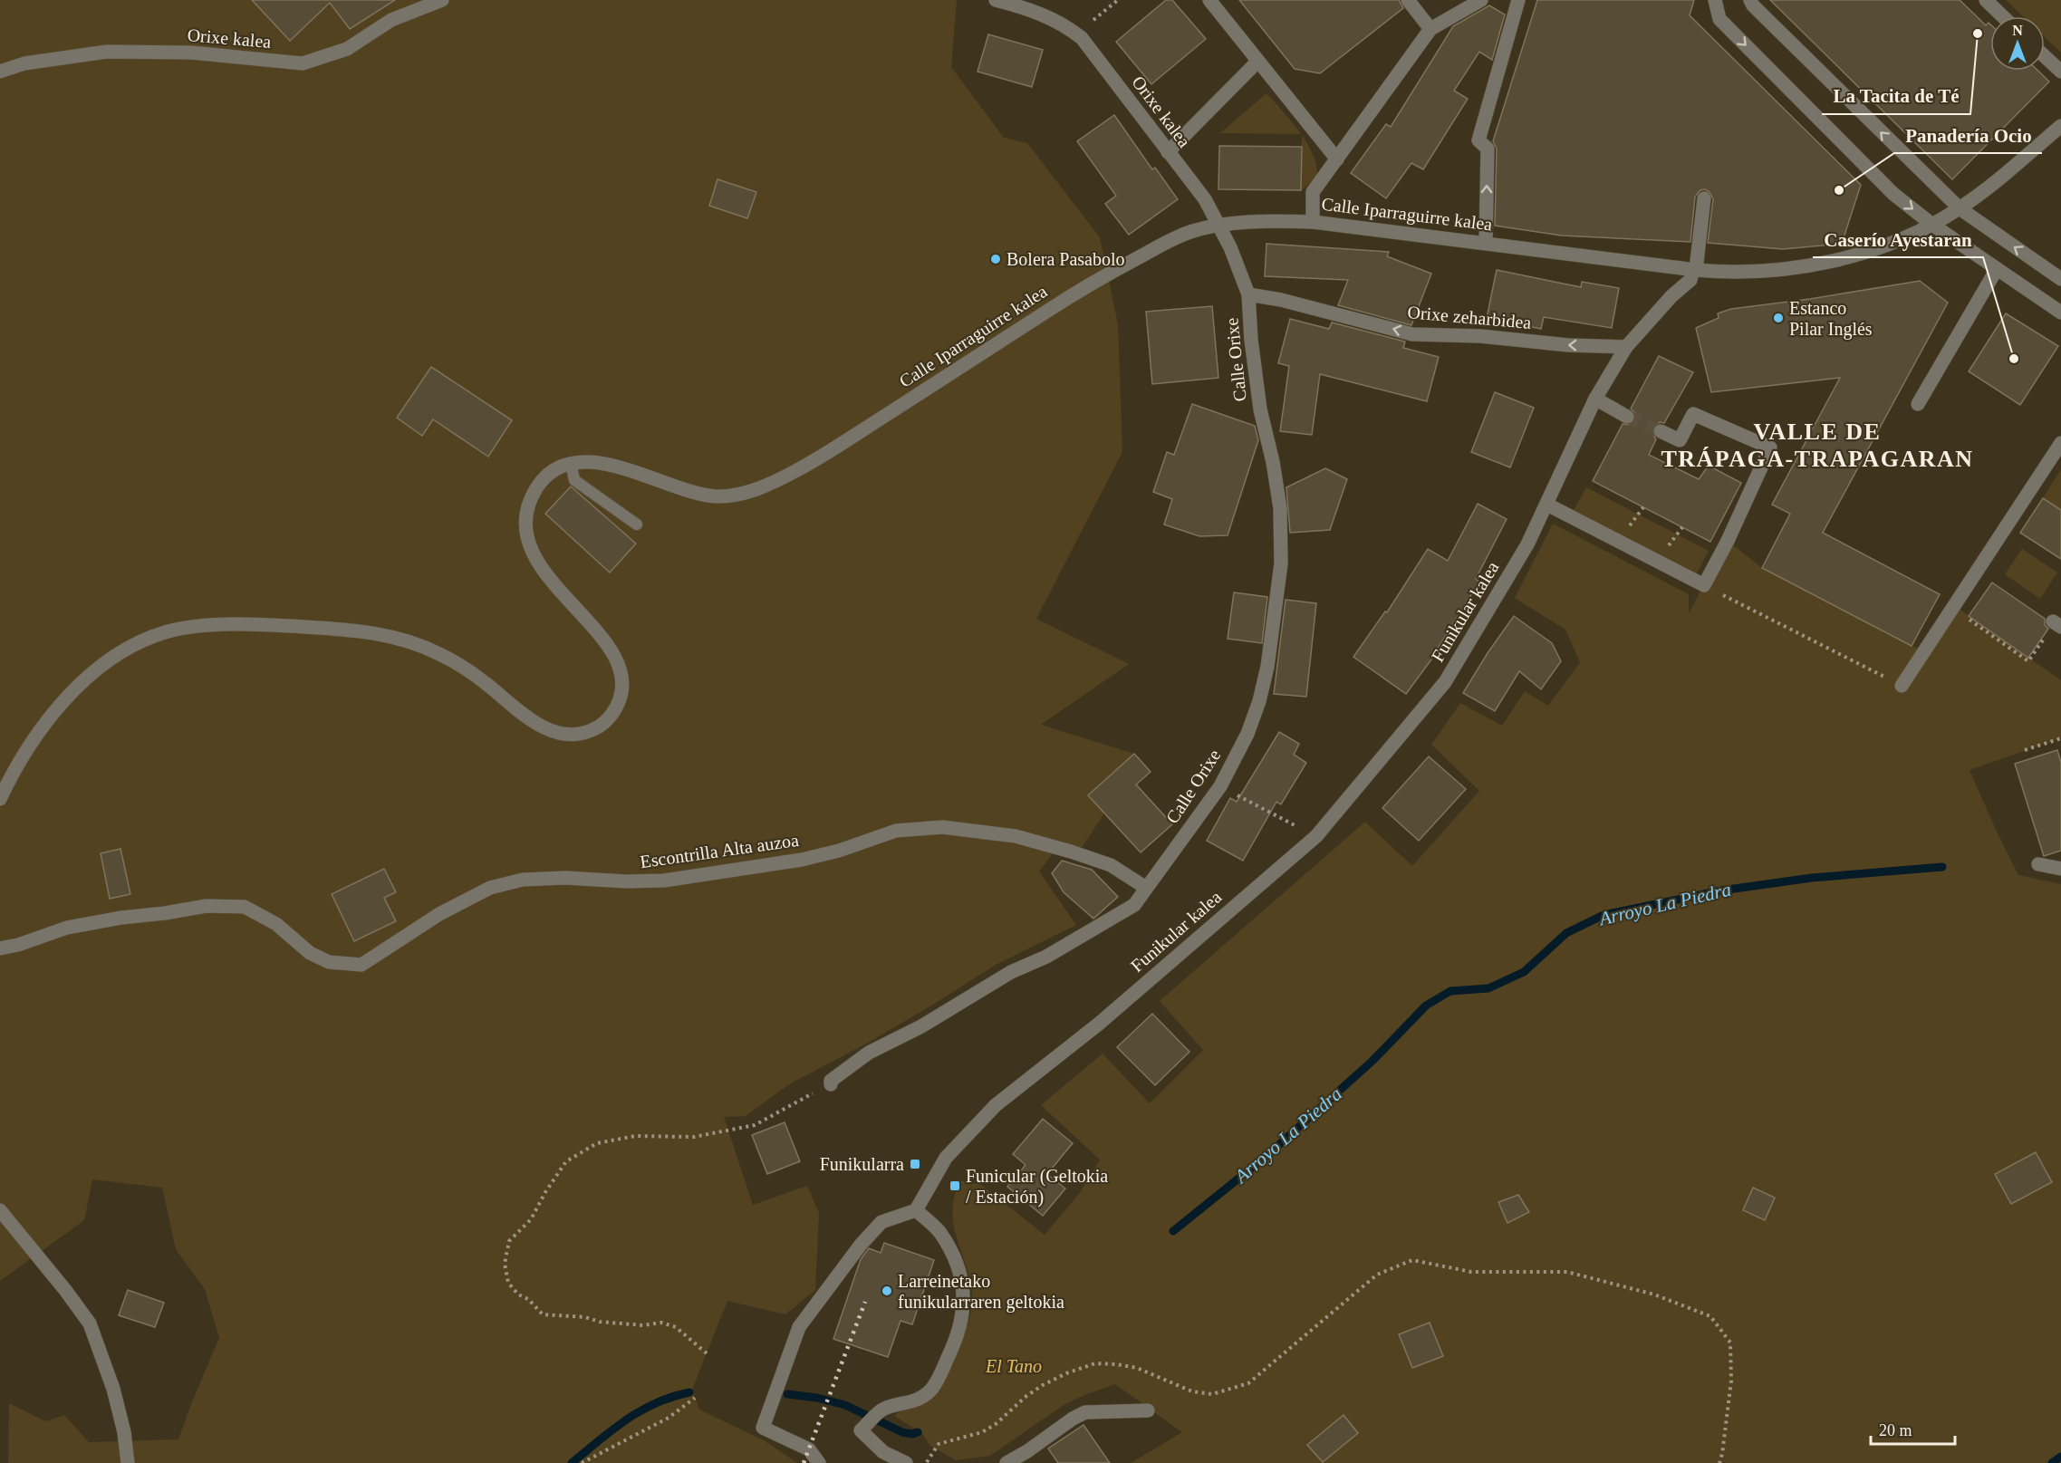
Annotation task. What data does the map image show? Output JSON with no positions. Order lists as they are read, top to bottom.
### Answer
{
  "streets": {
    "street": [
      "Orixe kalea",
      "Calle Iparraguirre kalea",
      "Orixe zeharbidea",
      "Calle Orixe",
      "Funikular kalea",
      "Escontrilla Alta auzoa"
    ]
  },
  "crossings": [
    ["Orixe kalea", "Calle Iparraguirre kalea"],
    ["Orixe kalea", "Orixe zeharbidea"],
    ["Orixe kalea", "Calle Orixe"],
    ["Calle Iparraguirre kalea", "Funikular kalea"],
    ["Orixe zeharbidea", "Calle Orixe"],
    ["Orixe zeharbidea", "Funikular kalea"],
    ["Calle Orixe", "Escontrilla Alta auzoa"]
  ],
  "one_way": ["Orixe zeharbidea"],
  "districts": ["VALLE DE TRÁPAGA-TRAPAGARAN"],
  "water": ["Arroyo La Piedra"],
  "parks": ["El Tano"],
  "places": {
    "other": [
      "La Tacita de Té",
      "Panadería Ocio",
      "Bolera Pasabolo",
      "Estanco Pilar Inglés",
      "Caserío Ayestaran",
      "Larreinetako funikularraren geltokia"
    ],
    "transit": ["Funikularra", "Funicular (Geltokia / Estación)"]
  },
  "scale_bar": "20 m",
  "north": "top"
}
